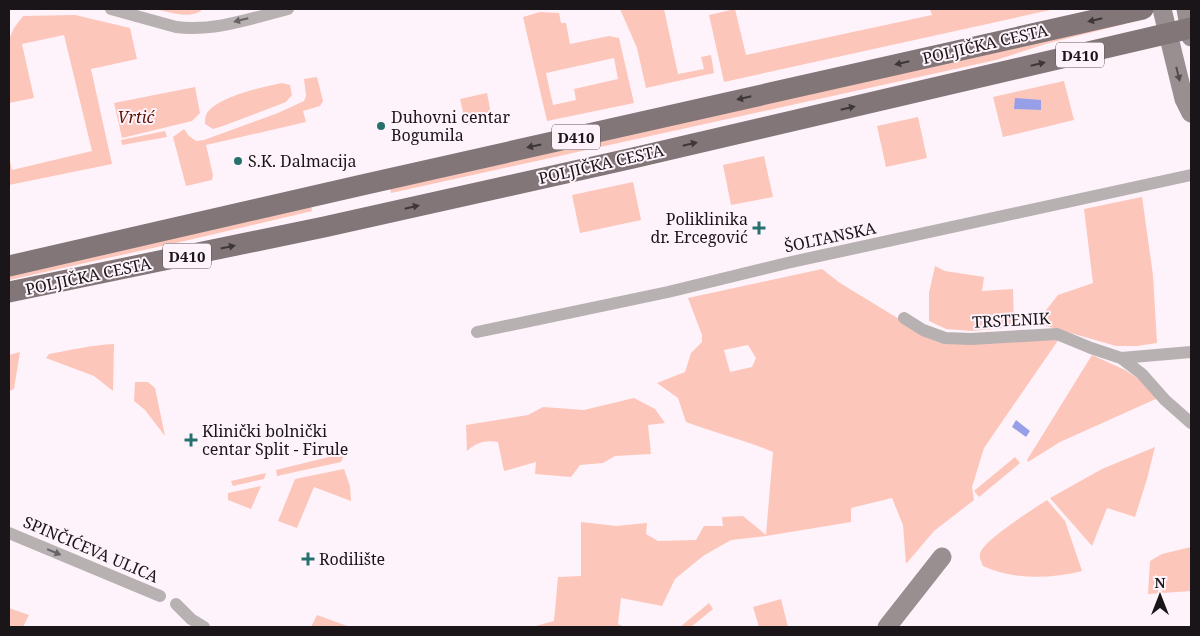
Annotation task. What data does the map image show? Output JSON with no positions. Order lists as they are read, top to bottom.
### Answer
{
  "streets": {
    "main road": ["POLJIČKA CESTA", "D410"],
    "street": ["ŠOLTANSKA", "TRSTENIK", "SPINČIĆEVA ULICA"]
  },
  "one_way": ["SPINČIĆEVA ULICA"],
  "parks": ["Vrtić"],
  "places": {
    "other": ["Duhovni centar Bogumila", "S.K. Dalmacija"],
    "health": ["Poliklinika dr. Ercegović", "Klinički bolnički centar Split - Firule", "Rodilište"]
  },
  "north": "top"
}
